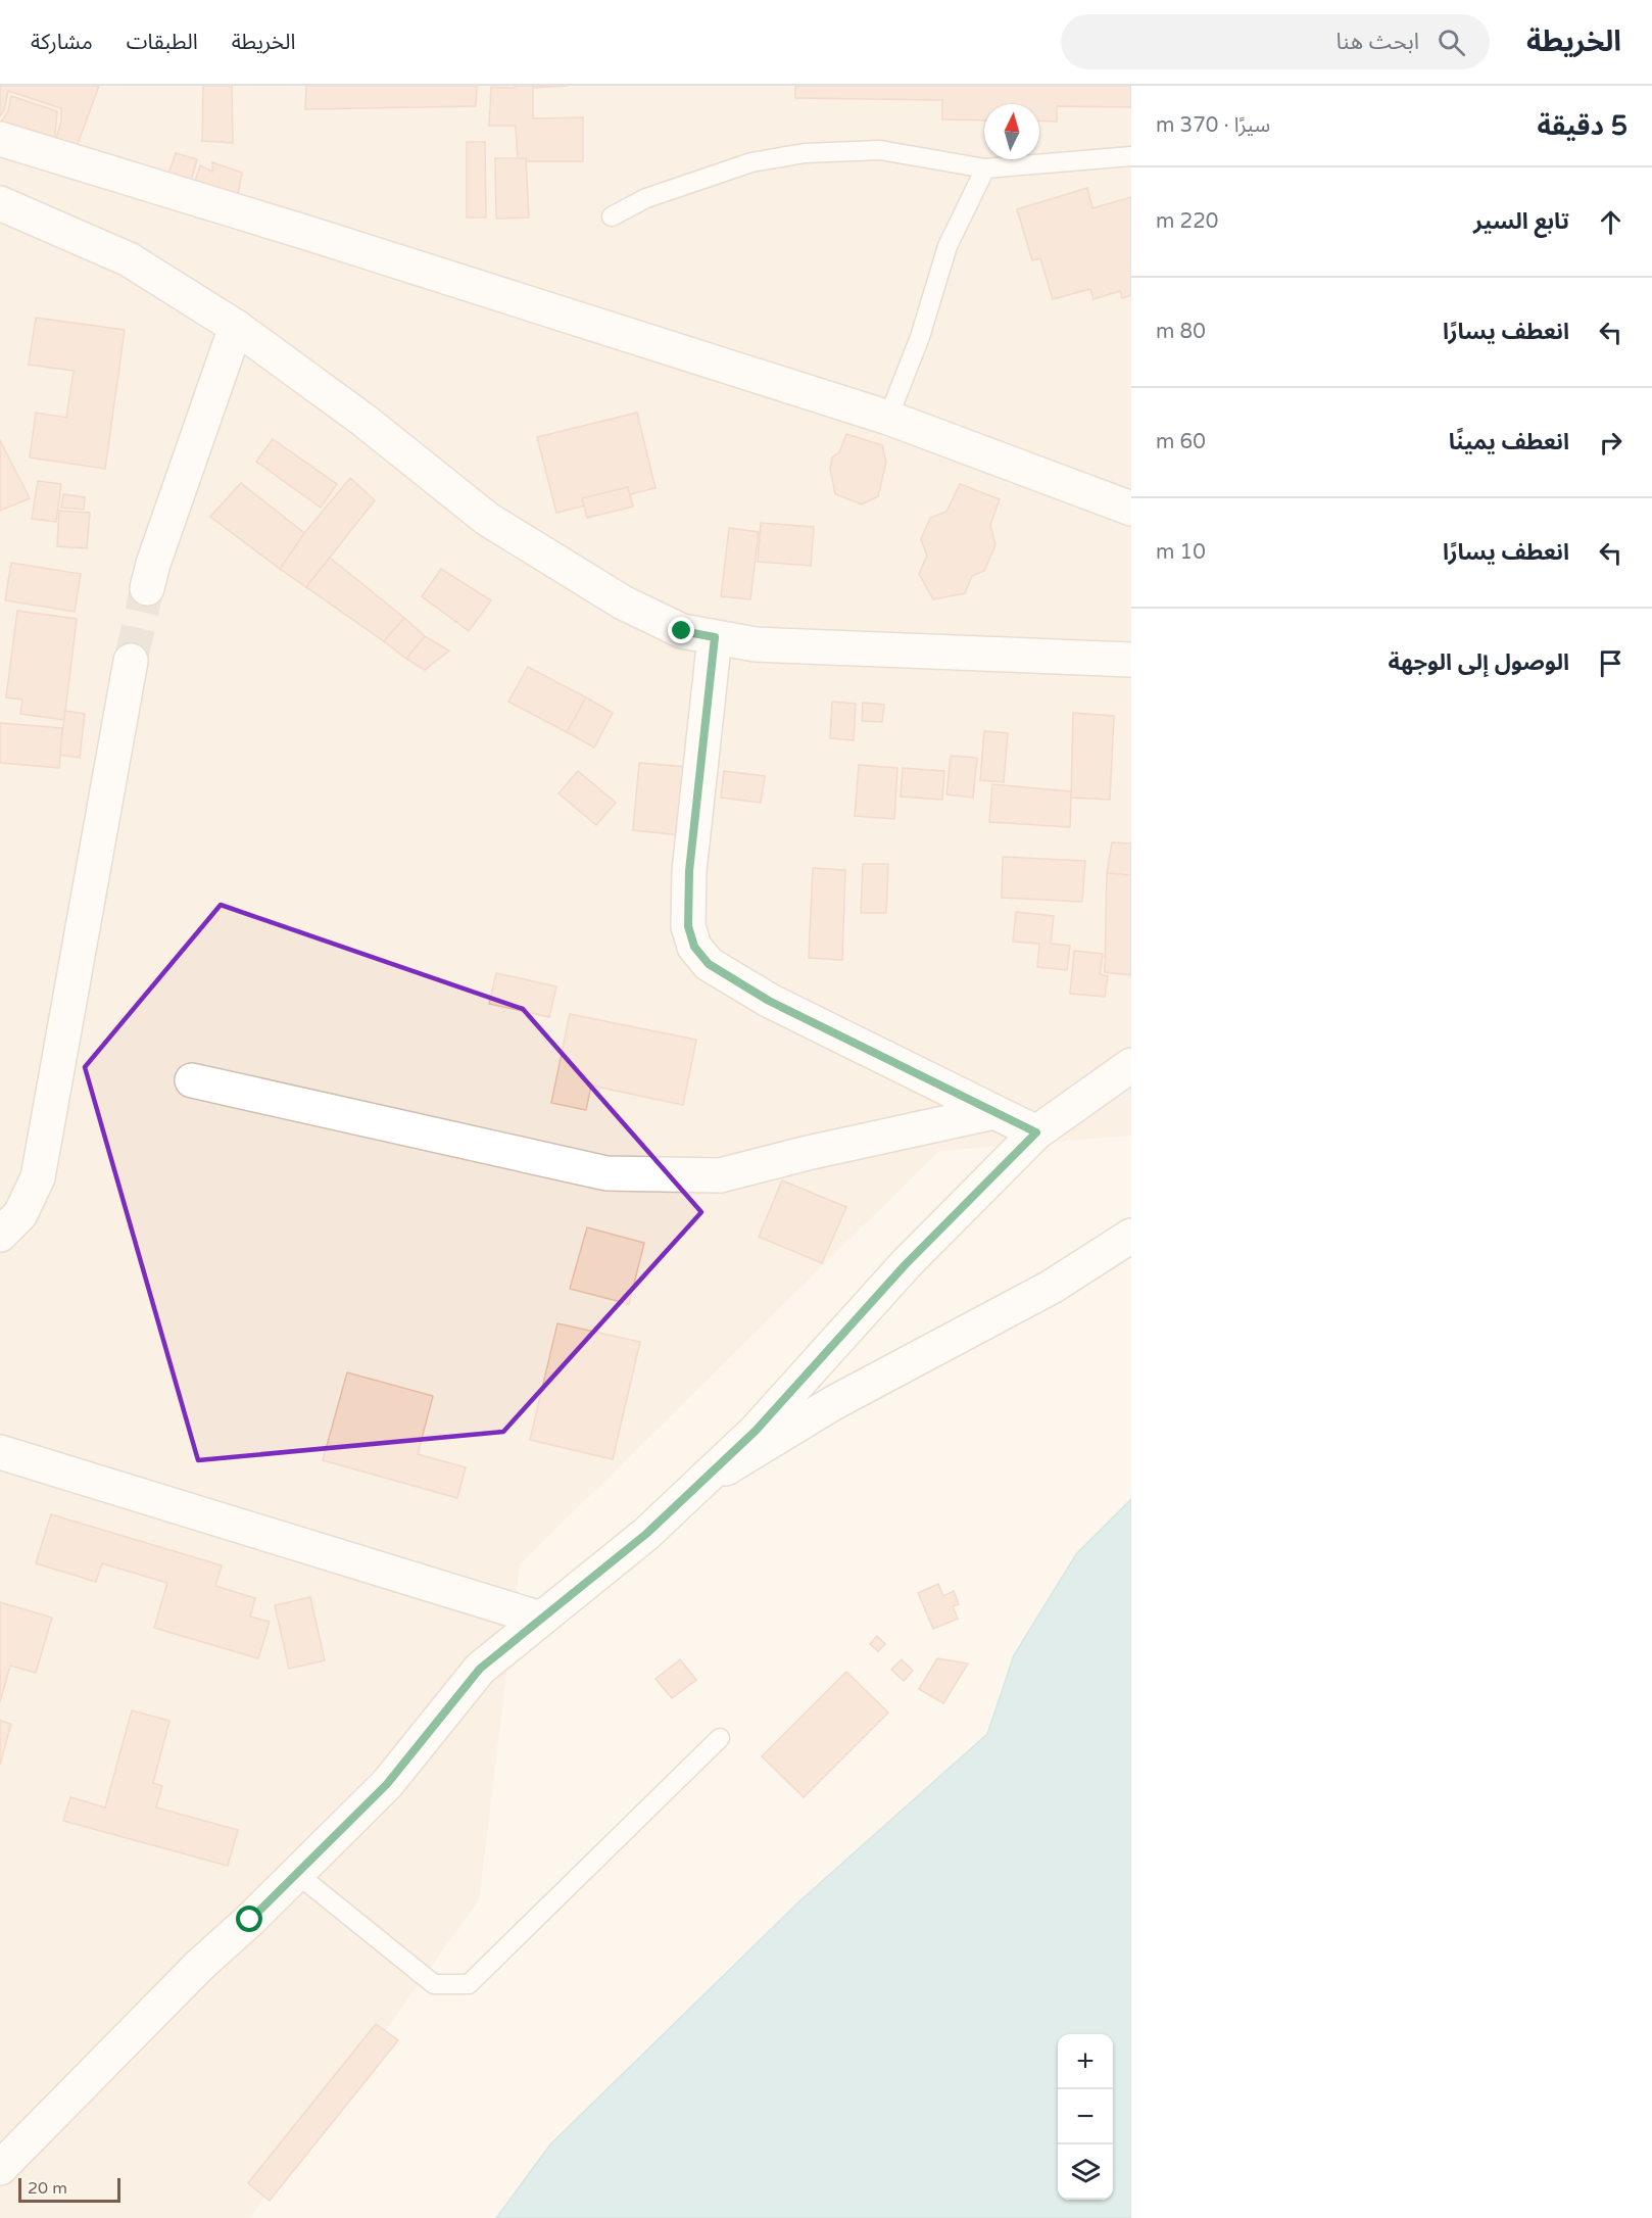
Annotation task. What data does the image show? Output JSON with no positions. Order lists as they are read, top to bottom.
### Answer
{
  "scale_bar": "20 m",
  "north": "top",
  "page": {
    "header": "الخريطة",
    "search": "ابحث هنا",
    "nav": ["الخريطة", "الطبقات", "مشاركة"],
    "heading": ["5 دقيقة", "سيرًا · 370 m"],
    "list": [
      ["تابع السير", "220 m"],
      ["انعطف يسارًا", "80 m"],
      ["انعطف يمينًا", "60 m"],
      ["انعطف يسارًا", "10 m"],
      "الوصول إلى الوجهة"
    ],
    "map_buttons": ["+", "−"],
    "scale": "20 m"
  }
}
